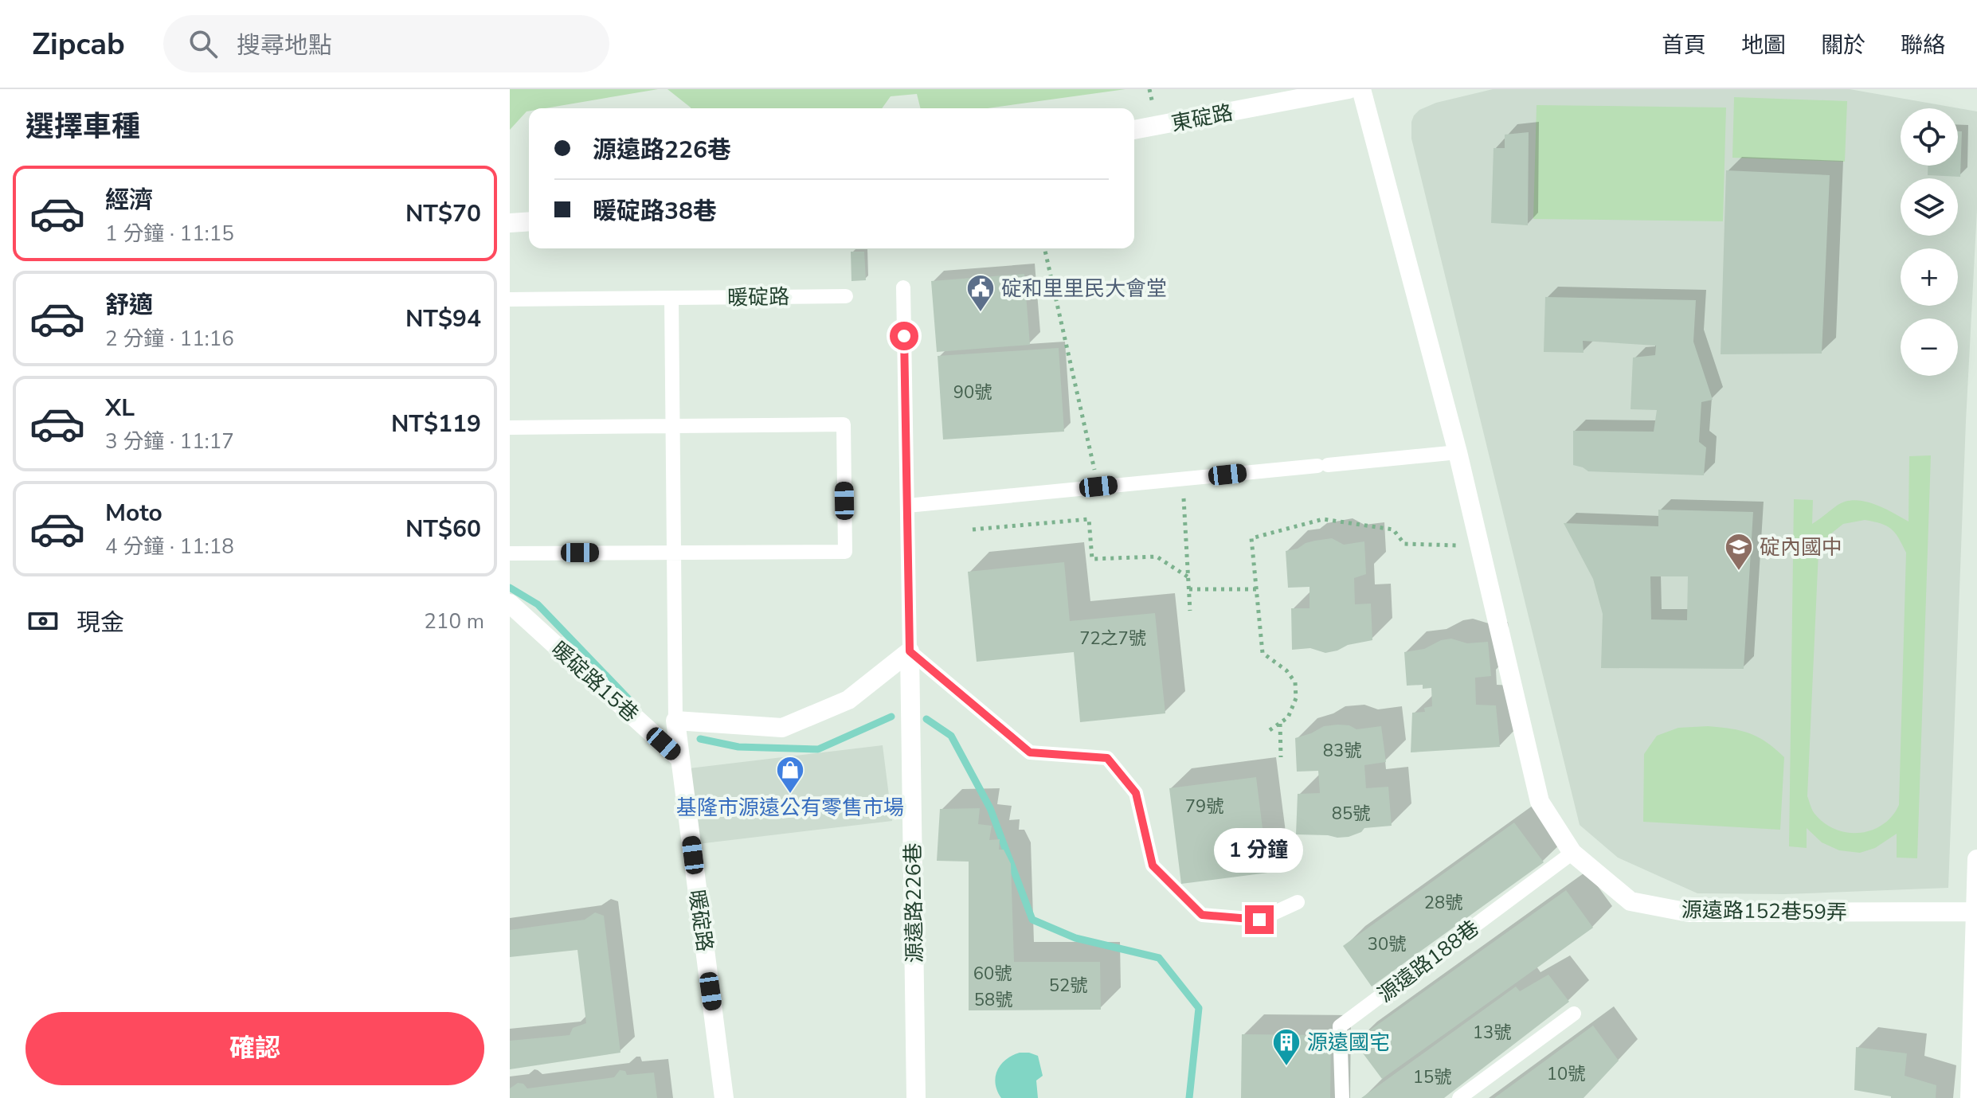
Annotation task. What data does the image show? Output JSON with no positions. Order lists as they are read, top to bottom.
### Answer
{
  "streets": {
    "street": [
      "東碇路",
      "暖碇路",
      "暖碇路15巷",
      "源遠路226巷",
      "源遠路152巷59弄"
    ],
    "lane": ["源遠路188巷"]
  },
  "crossings": [
    ["暖碇路", "暖碇路15巷"],
    ["源遠路152巷59弄", "源遠路188巷"]
  ],
  "places": {
    "public building": ["碇和里里民大會堂"],
    "school or university": ["碇內國中"],
    "shop": ["基隆市源遠公有零售市場"],
    "building": ["源遠國宅"]
  },
  "house_numbers": [
    "90號",
    "72之7號",
    "83號",
    "79號",
    "85號",
    "28號",
    "30號",
    "60號",
    "52號",
    "58號",
    "13號",
    "10號",
    "15號"
  ],
  "page": {
    "header": "Zipcab",
    "search": "搜尋地點",
    "nav": [
      "首頁",
      "地圖",
      "關於",
      "聯絡"
    ],
    "heading": "選擇車種",
    "map_buttons": ["+", "−"],
    "banner": ["源遠路226巷", "暖碇路38巷"],
    "list": [
      {
        "name": "經濟",
        "note": "1 分鐘 · 11:15",
        "value": "NT$70"
      },
      {
        "name": "舒適",
        "note": "2 分鐘 · 11:16",
        "value": "NT$94"
      },
      {
        "name": "XL",
        "note": "3 分鐘 · 11:17",
        "value": "NT$119"
      },
      {
        "name": "Moto",
        "note": "4 分鐘 · 11:18",
        "value": "NT$60"
      }
    ],
    "pay": ["現金", "210 m"],
    "bubble": "1 分鐘",
    "buttons": "確認"
  }
}
